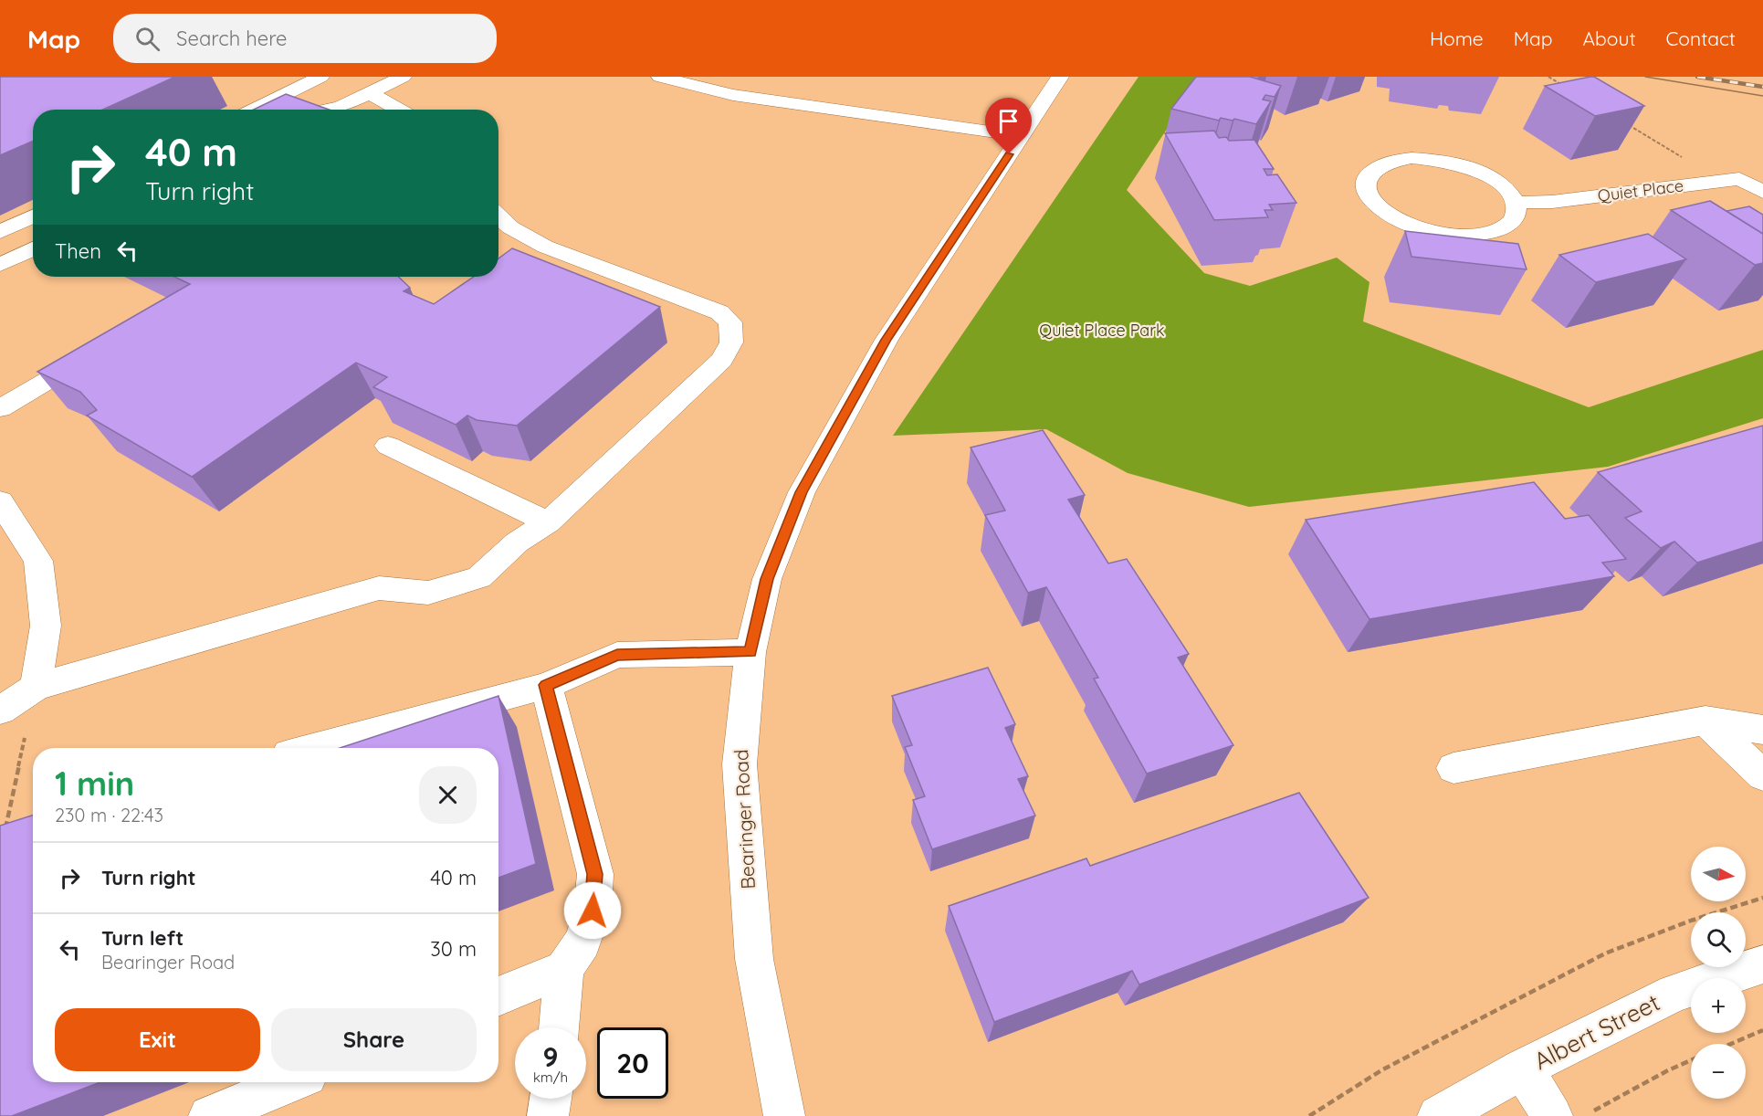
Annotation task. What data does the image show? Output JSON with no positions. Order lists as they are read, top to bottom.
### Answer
{
  "streets": {
    "street": ["Quiet Place", "Bearinger Road", "Albert Street"]
  },
  "parks": ["Quiet Place Park"],
  "north": "right",
  "page": {
    "header": "Map",
    "search": "Search here",
    "nav": [
      "Home",
      "Map",
      "About",
      "Contact"
    ],
    "turn": ["40 m", "Turn right"],
    "then": "Then",
    "heading": ["1 min", "230 m · 22:43"],
    "list": [
      {
        "name": "Turn right",
        "value": "40 m"
      },
      {
        "name": "Turn left",
        "note": "Bearinger Road",
        "value": "30 m"
      }
    ],
    "map_buttons": ["+", "−"],
    "buttons": ["Exit", "Share"],
    "speed": "9 km/h",
    "limit": "20"
  }
}
